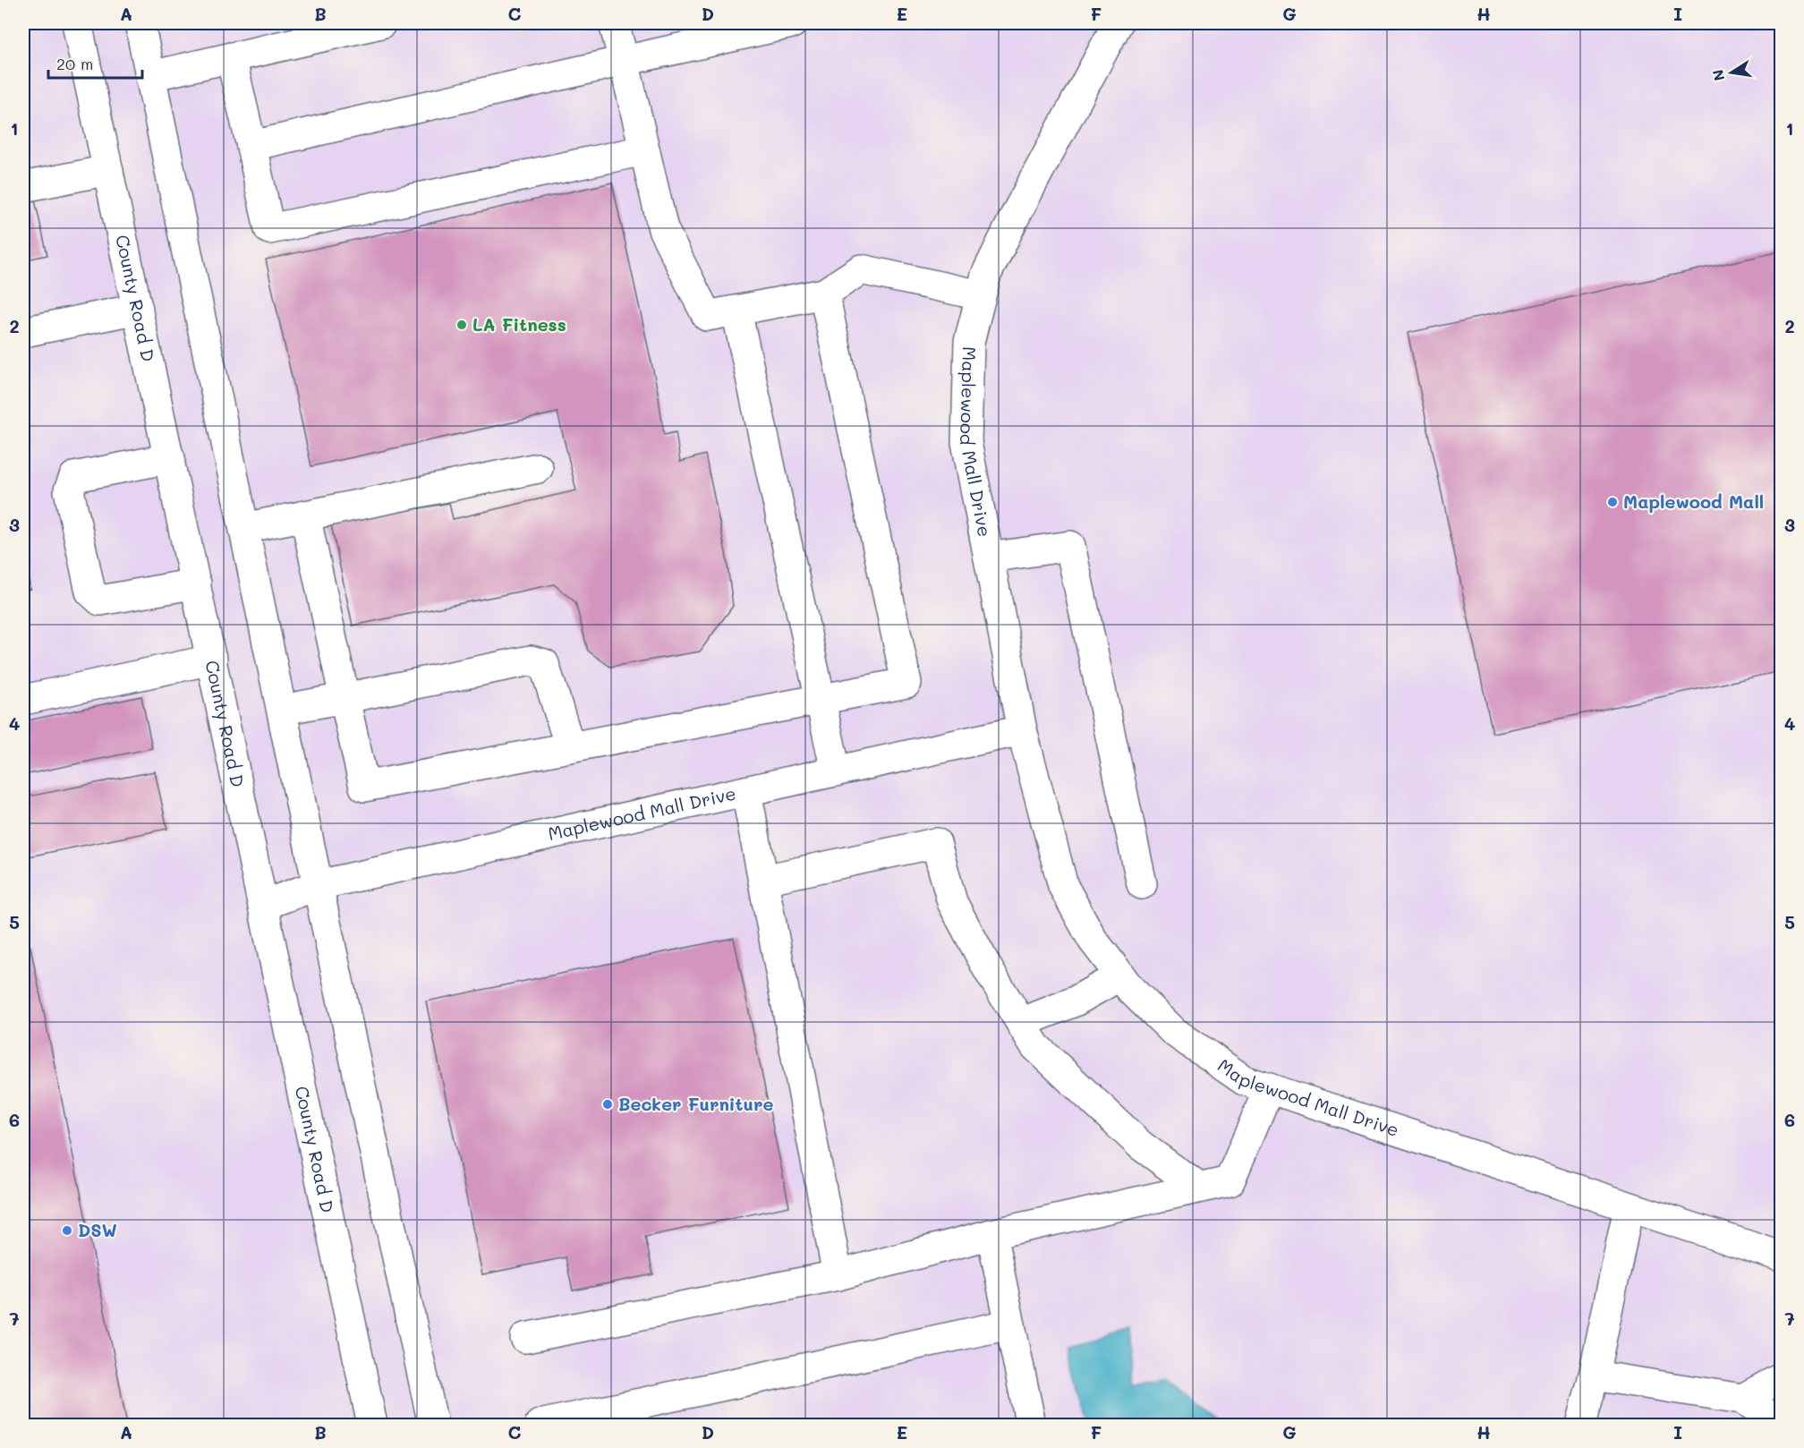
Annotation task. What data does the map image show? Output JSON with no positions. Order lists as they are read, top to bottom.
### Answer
{
  "streets": {
    "street": ["County Road D", "Maplewood Mall Drive"]
  },
  "crossings": [
    ["County Road D", "Maplewood Mall Drive"]
  ],
  "places": [
    "LA Fitness",
    "Maplewood Mall",
    "Becker Furniture",
    "DSW"
  ],
  "scale_bar": "20 m",
  "north": "left",
  "grid": {
    "columns": [
      "A",
      "B",
      "C",
      "D",
      "E",
      "F",
      "G",
      "H",
      "I"
    ],
    "rows": [
      "1",
      "2",
      "3",
      "4",
      "5",
      "6",
      "7"
    ]
  }
}
